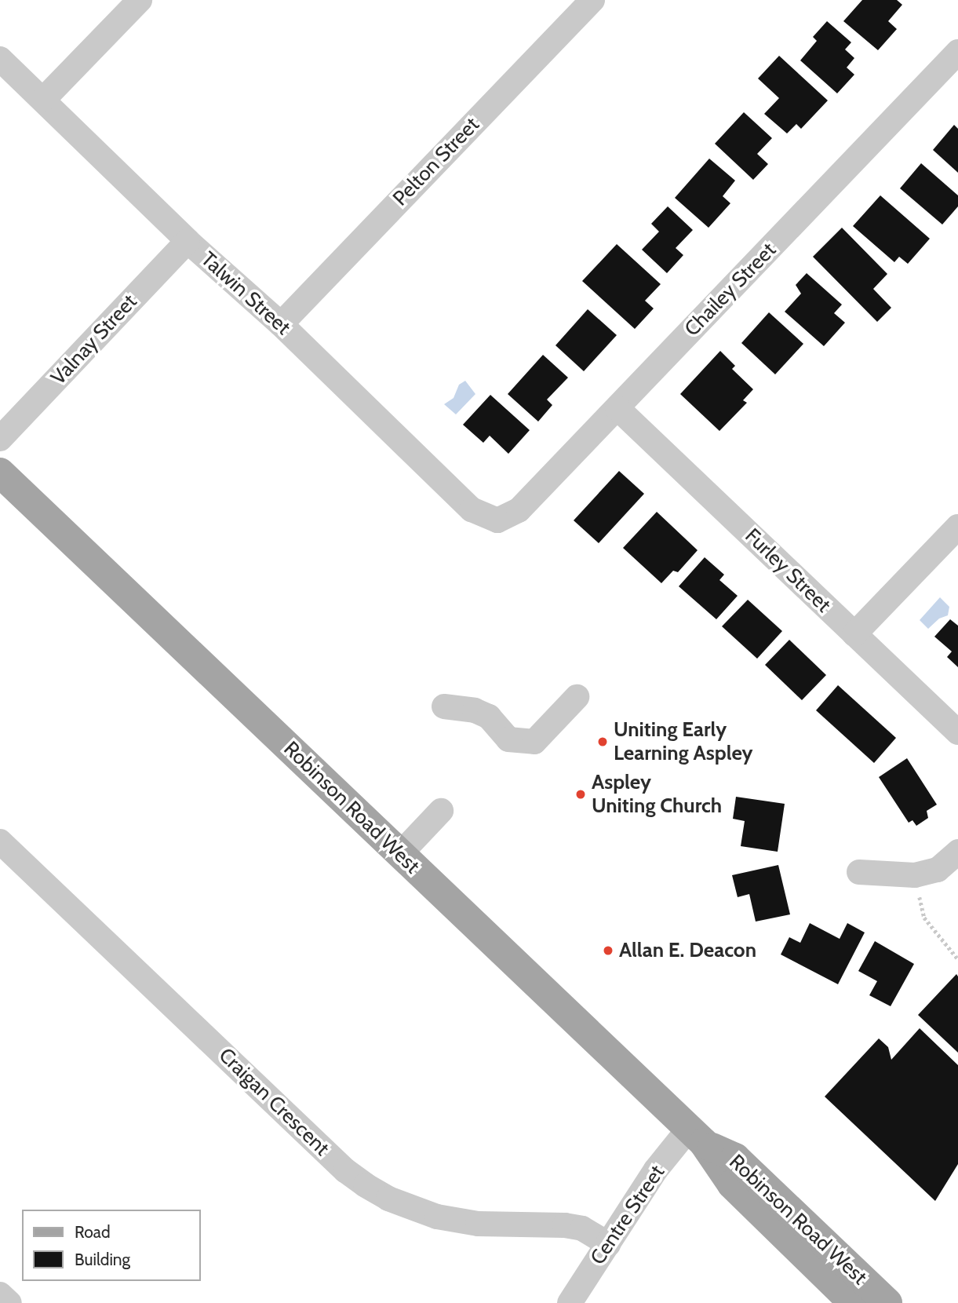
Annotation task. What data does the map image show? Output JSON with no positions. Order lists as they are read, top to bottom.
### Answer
{
  "streets": {
    "main road": ["Robinson Road West"],
    "street": [
      "Pelton Street",
      "Chailey Street",
      "Talwin Street",
      "Valnay Street",
      "Furley Street",
      "Craigan Crescent",
      "Centre Street"
    ]
  },
  "crossings": [
    ["Pelton Street", "Talwin Street"],
    ["Chailey Street", "Talwin Street"],
    ["Chailey Street", "Furley Street"],
    ["Talwin Street", "Valnay Street"],
    ["Robinson Road West", "Centre Street"],
    ["Craigan Crescent", "Centre Street"]
  ],
  "places": ["Uniting Early Learning Aspley", "Aspley Uniting Church", "Allan E. Deacon"],
  "legend": ["Road", "Building"]
}
